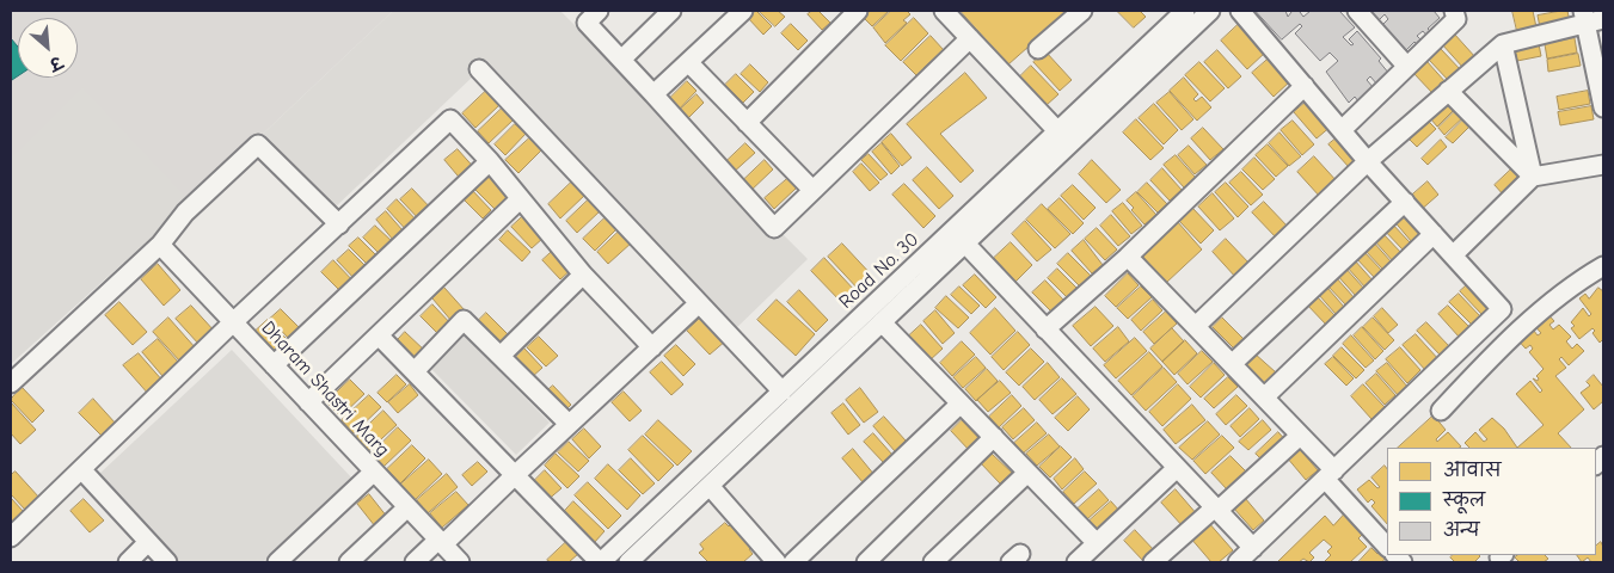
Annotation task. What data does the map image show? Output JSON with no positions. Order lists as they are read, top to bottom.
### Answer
{
  "streets": {
    "street": ["Road No. 30", "Dharam Shastri Marg"]
  },
  "legend": ["आवास", "स्कूल", "अन्य"],
  "north": "bottom right"
}
